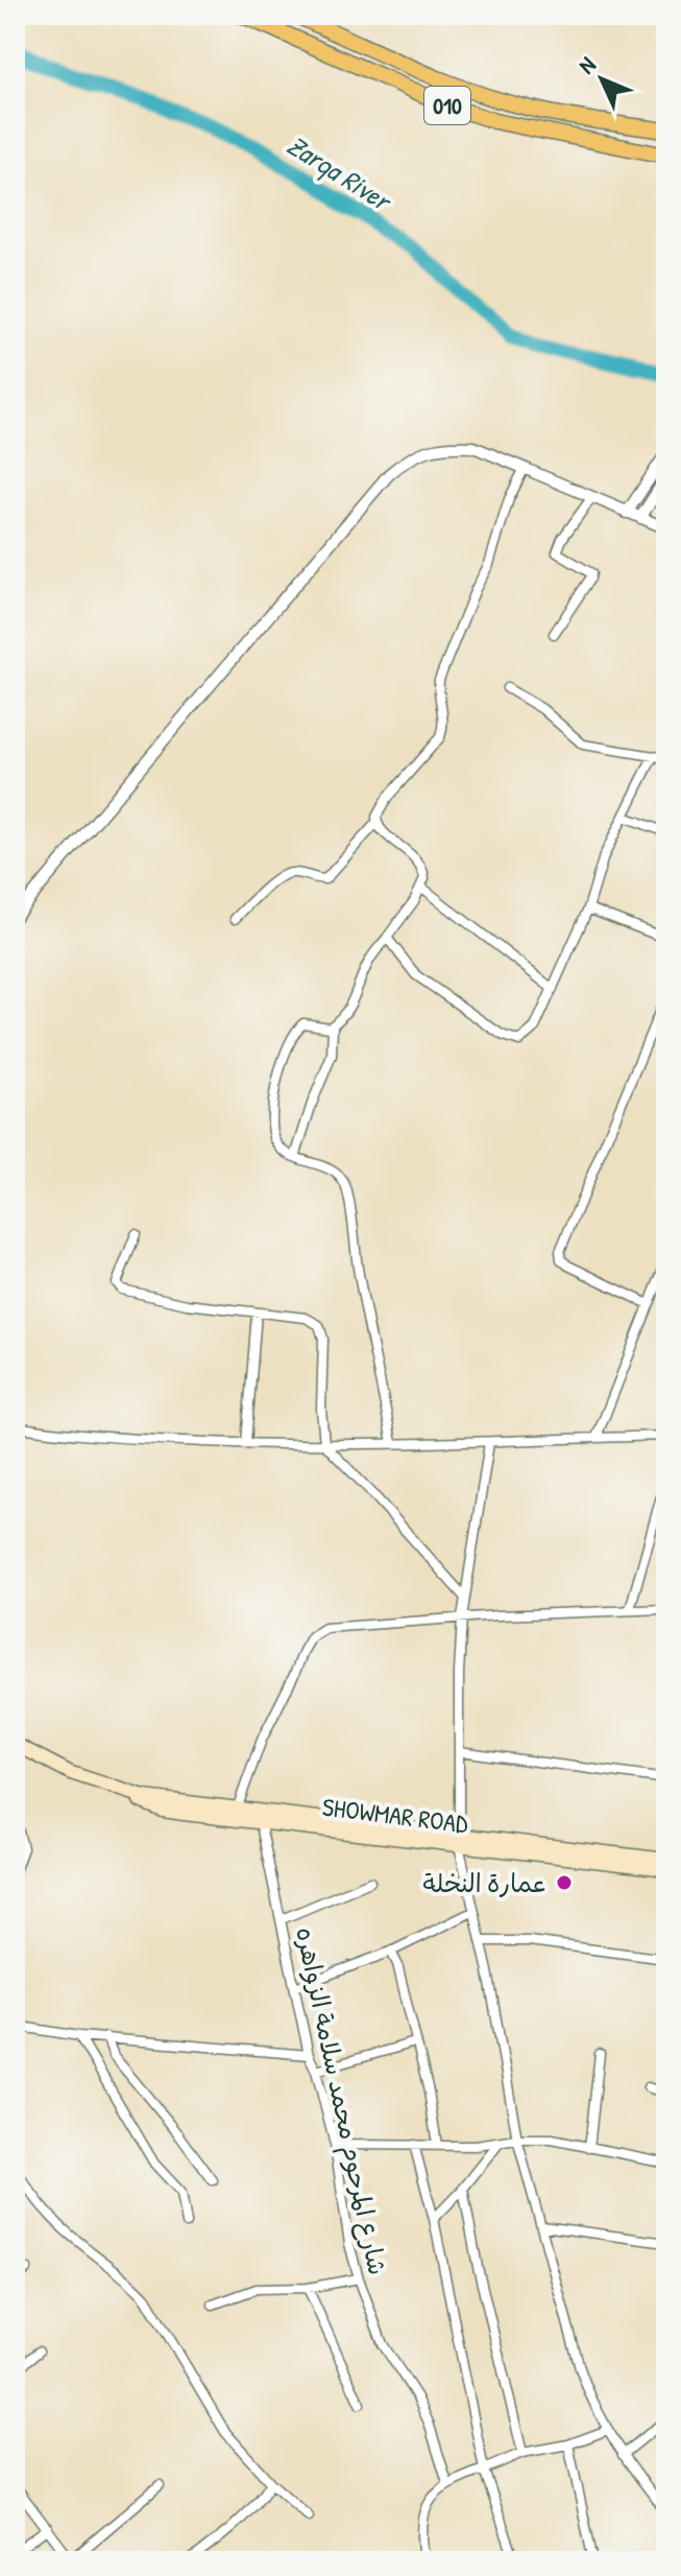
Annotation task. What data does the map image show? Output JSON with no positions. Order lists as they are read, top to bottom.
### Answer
{
  "streets": {
    "main road": ["010", "SHOWMAR ROAD"],
    "street": ["شارع المرحوم محمد سلامة الزواهره"]
  },
  "crossings": [
    ["SHOWMAR ROAD", "شارع المرحوم محمد سلامة الزواهره"]
  ],
  "water": ["Zarqa River"],
  "places": ["عمارة النخلة"],
  "north": "top left"
}
